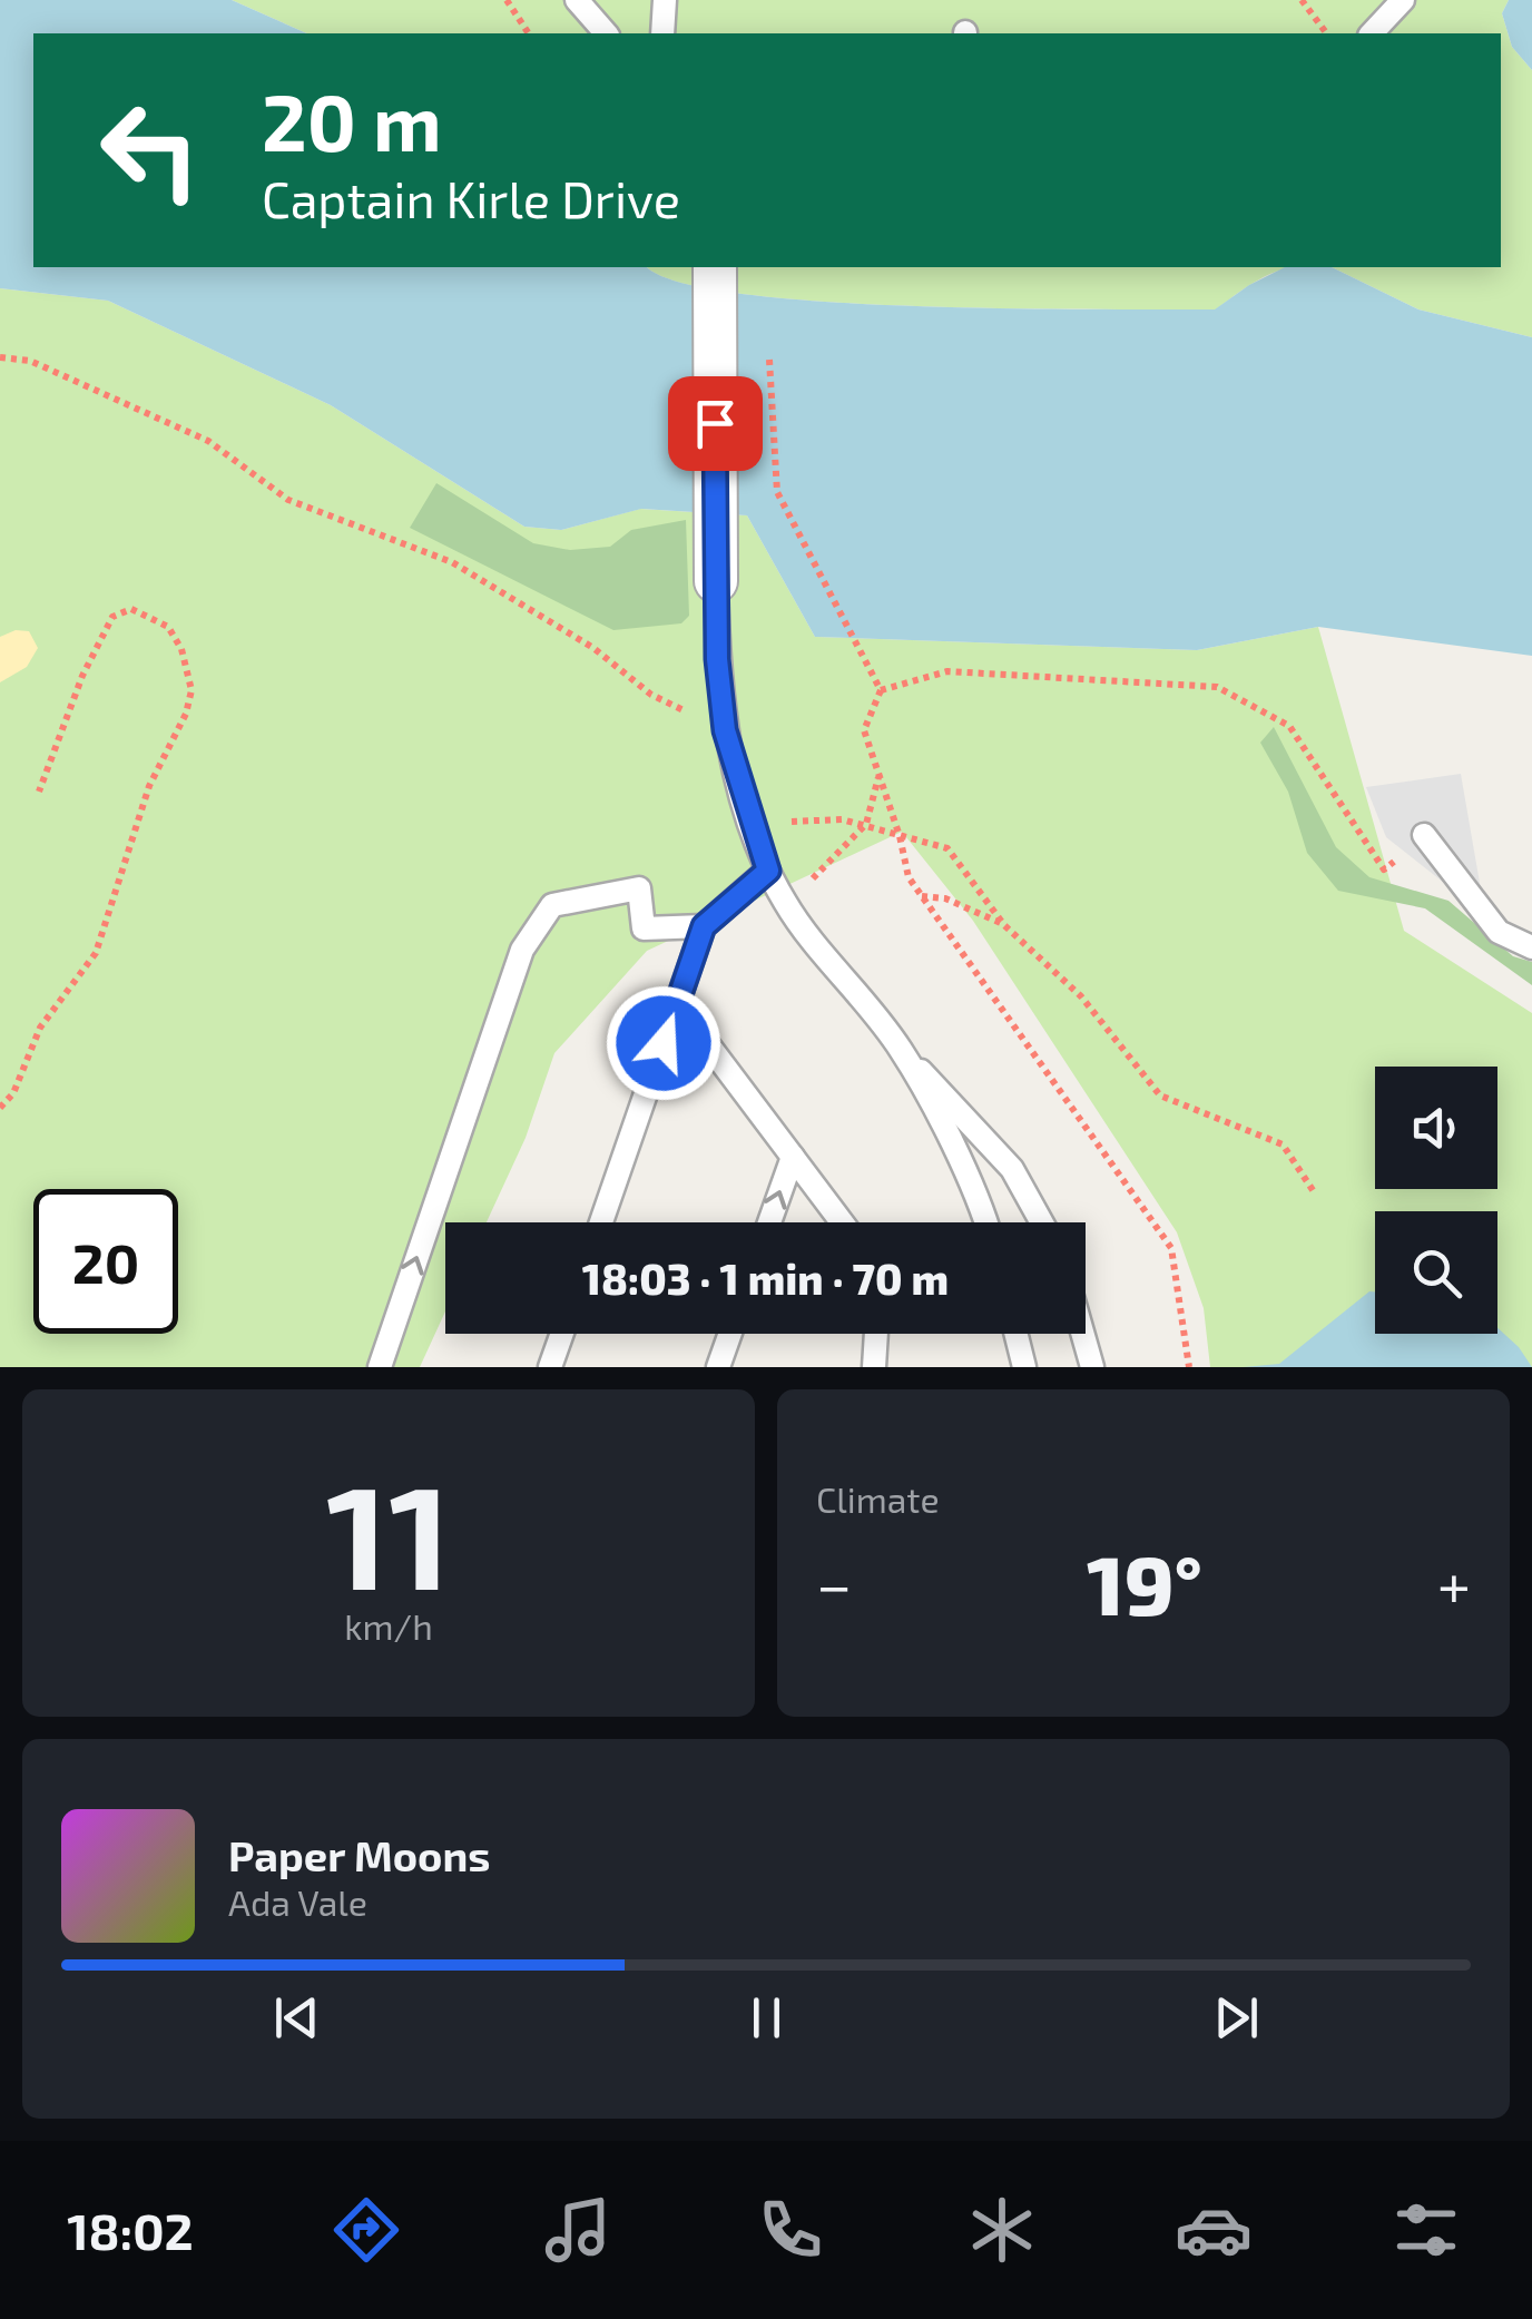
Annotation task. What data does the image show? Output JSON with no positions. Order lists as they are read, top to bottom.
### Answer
{
  "page": {
    "turn": ["20 m", "Captain Kirle Drive"],
    "limit": "20",
    "trip": "18:03 · 1 min · 70 m",
    "tile": [
      ["11", "km/h"],
      "Climate"
    ],
    "heat": ["−", "19°", "+"],
    "song": ["Paper Moons", "Ada Vale"],
    "tabs": "18:02"
  }
}
